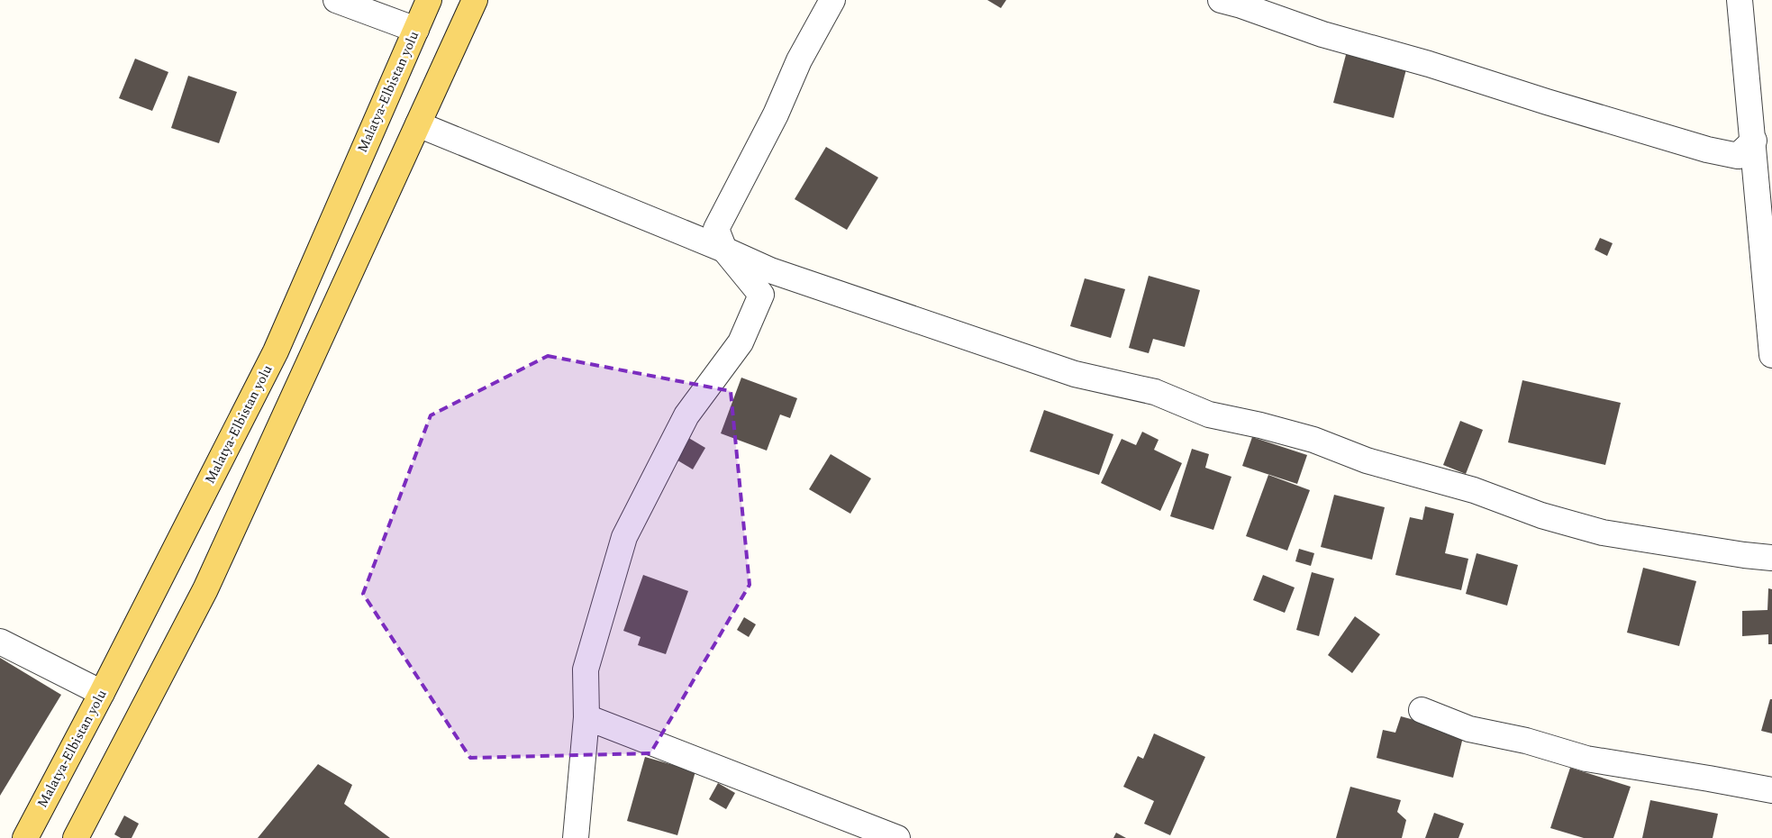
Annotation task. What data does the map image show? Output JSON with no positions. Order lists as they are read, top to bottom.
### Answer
{
  "streets": {
    "main road": ["Malatya-Elbistan yolu"]
  }
}
